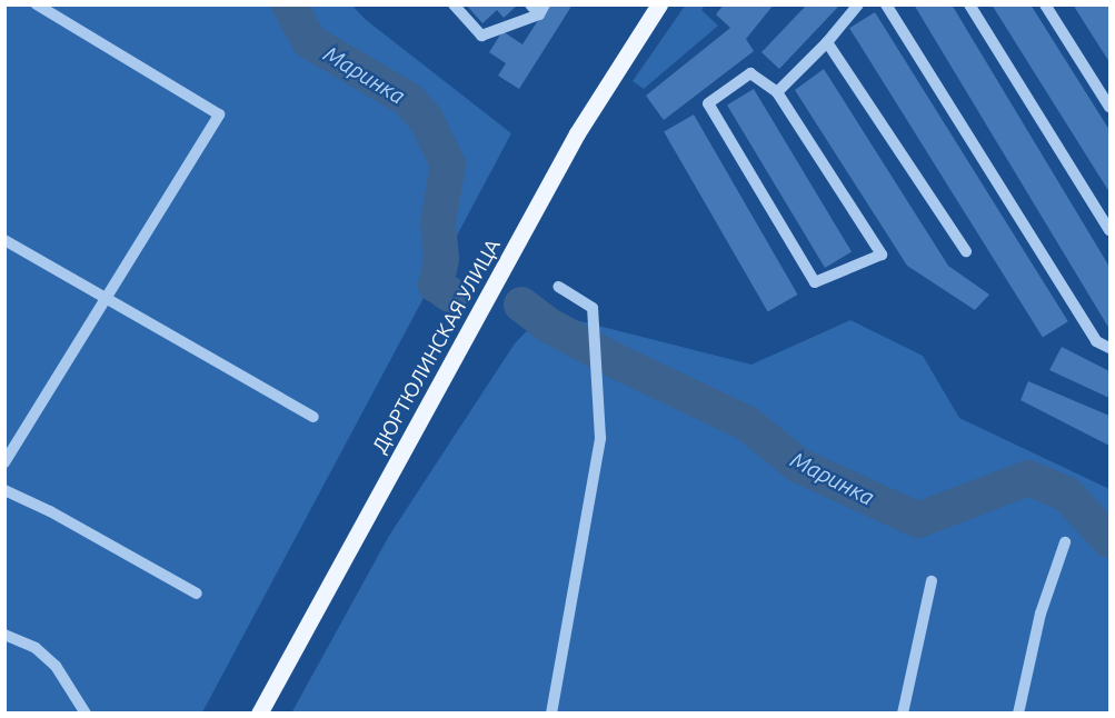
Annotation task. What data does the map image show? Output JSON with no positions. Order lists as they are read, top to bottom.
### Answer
{
  "streets": {
    "main road": ["ДЮРТЮЛИНСКАЯ УЛИЦА"]
  },
  "water": ["Маринка"]
}
